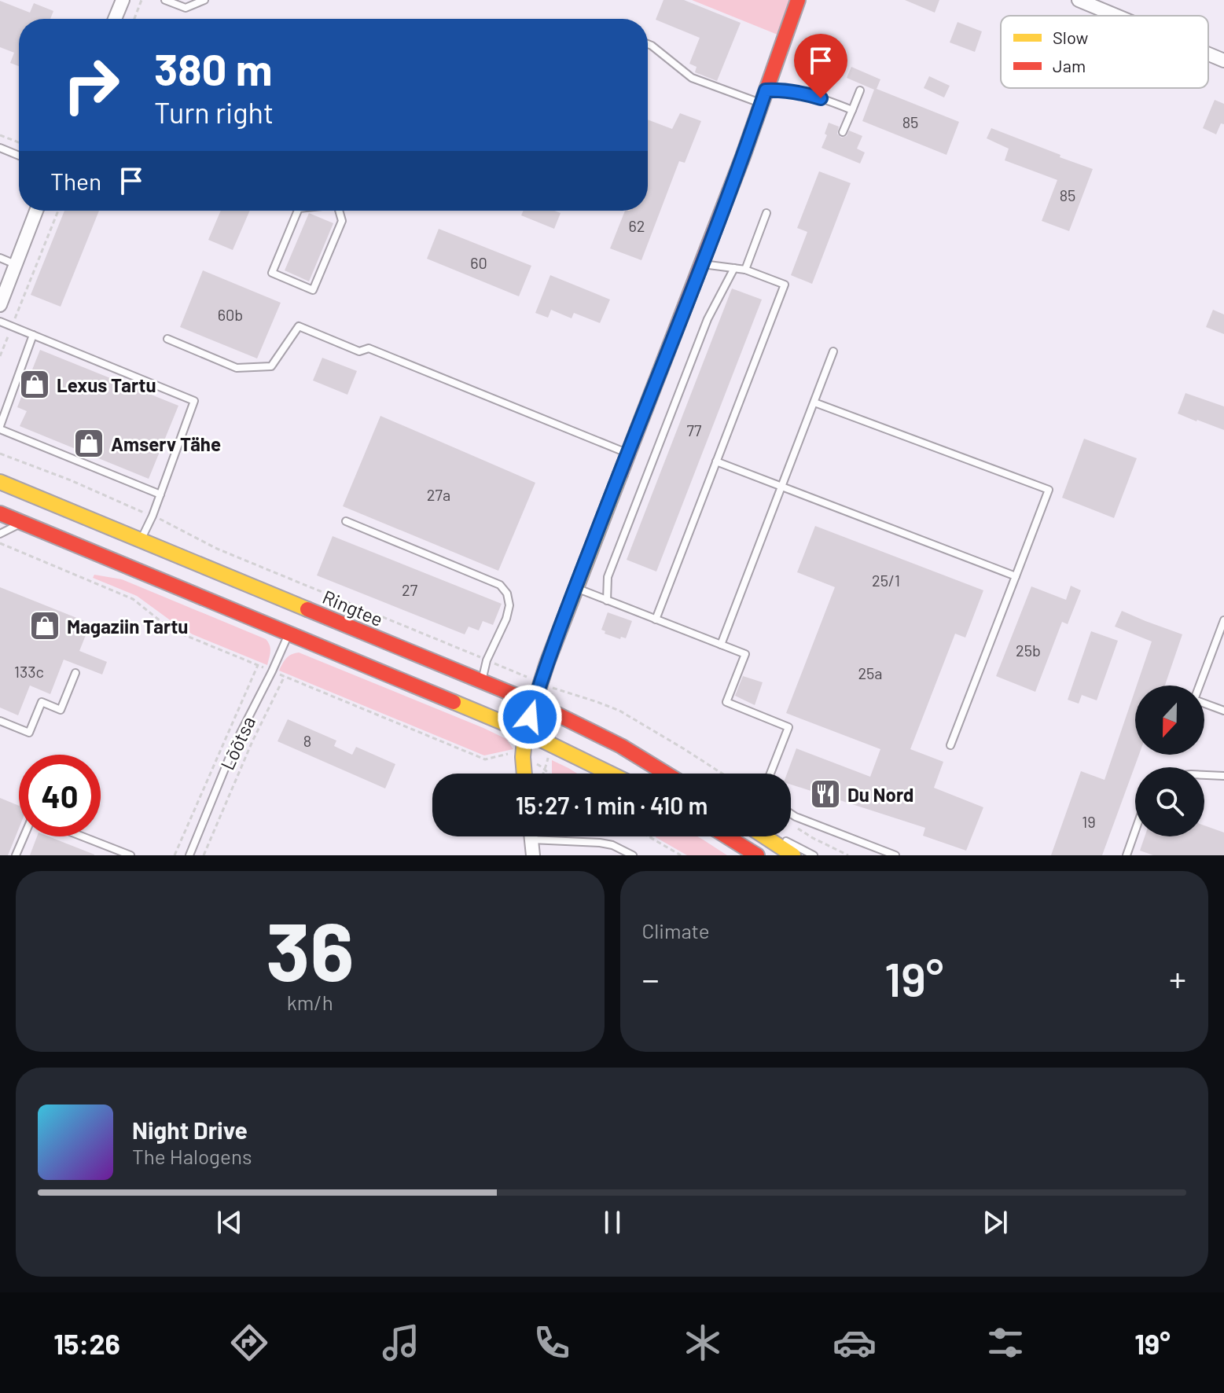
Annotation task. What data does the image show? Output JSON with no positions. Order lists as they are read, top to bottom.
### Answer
{
  "streets": {
    "main road": ["Ringtee"],
    "lane": ["Lõõtsa"]
  },
  "places": {
    "shop": ["Lexus Tartu", "Amserv Tähe", "Magaziin Tartu"],
    "restaurant": ["Du Nord"]
  },
  "house_numbers": [
    "85",
    "85",
    "62",
    "60",
    "60b",
    "77",
    "27a",
    "25/1",
    "27",
    "25b",
    "133c",
    "25a",
    "8",
    "19"
  ],
  "legend": ["Slow", "Jam"],
  "north": "bottom",
  "page": {
    "turn": ["380 m", "Turn right"],
    "then": "Then",
    "limit": "40",
    "trip": "15:27 · 1 min · 410 m",
    "tile": [
      ["36", "km/h"],
      "Climate"
    ],
    "heat": ["−", "19°", "+"],
    "song": ["Night Drive", "The Halogens"],
    "tabs": ["15:26", "19°"]
  }
}
